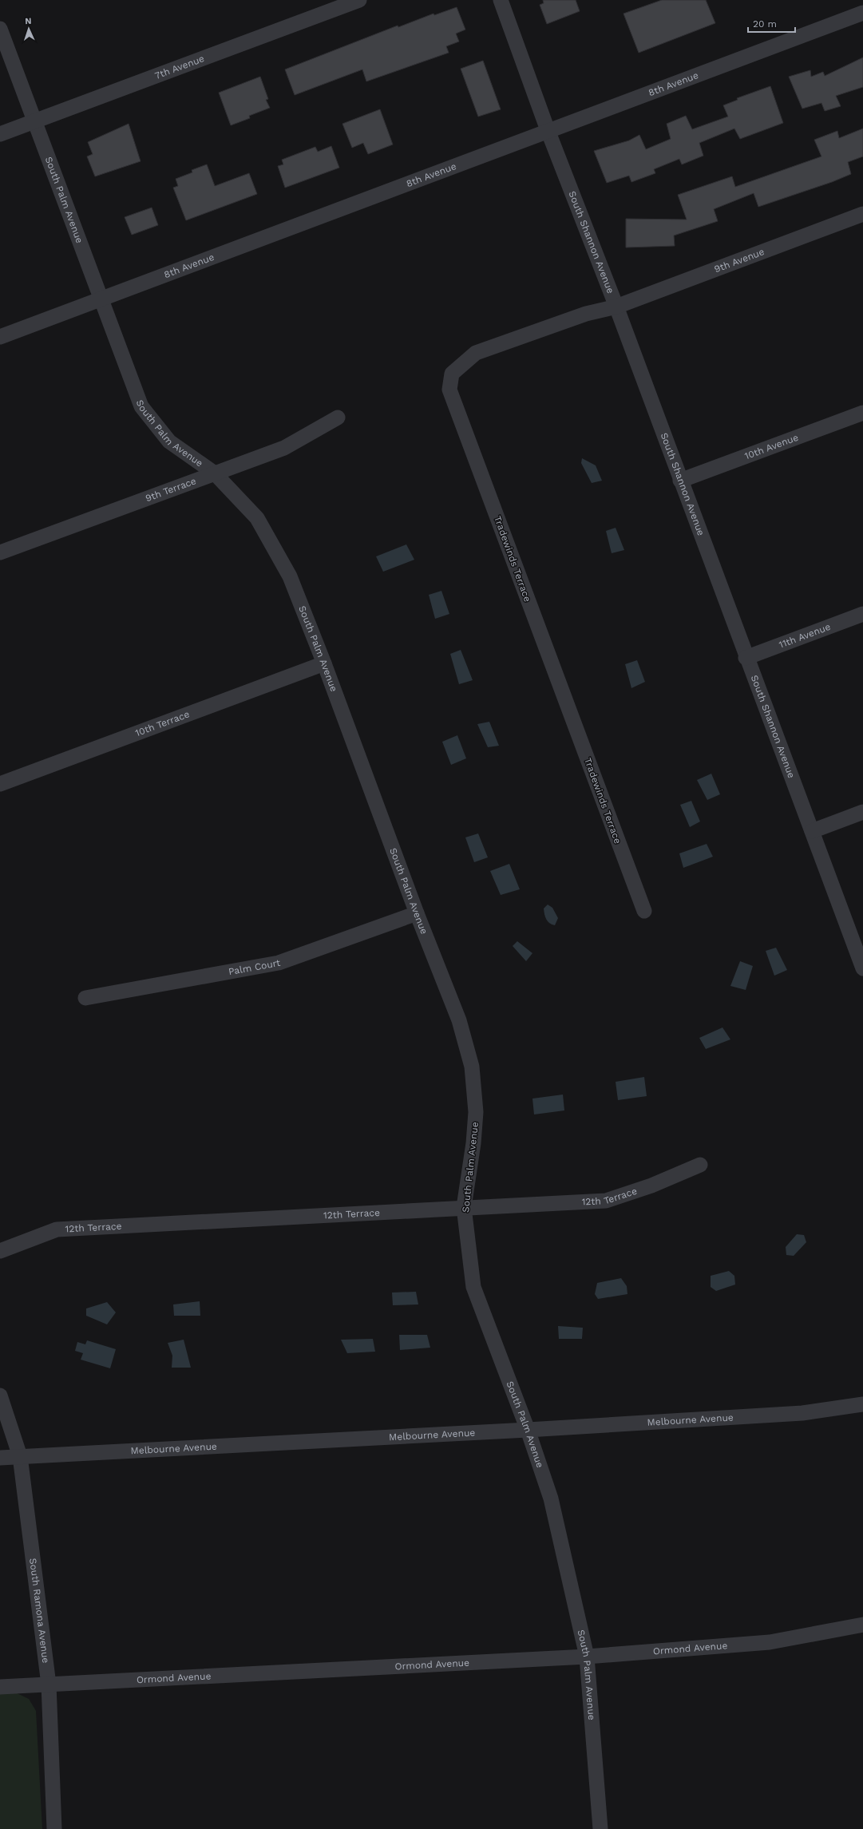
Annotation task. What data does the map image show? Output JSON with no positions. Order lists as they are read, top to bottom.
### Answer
{
  "streets": {
    "street": [
      "7th Avenue",
      "8th Avenue",
      "South Palm Avenue",
      "South Shannon Avenue",
      "9th Avenue",
      "10th Avenue",
      "9th Terrace",
      "Tradewinds Terrace",
      "11th Avenue",
      "10th Terrace",
      "Palm Court",
      "12th Terrace",
      "Melbourne Avenue",
      "South Ramona Avenue",
      "Ormond Avenue"
    ]
  },
  "crossings": [
    ["7th Avenue", "South Palm Avenue"],
    ["8th Avenue", "South Palm Avenue"],
    ["8th Avenue", "South Shannon Avenue"],
    ["South Palm Avenue", "9th Terrace"],
    ["South Palm Avenue", "10th Terrace"],
    ["South Palm Avenue", "Palm Court"],
    ["South Palm Avenue", "12th Terrace"],
    ["South Palm Avenue", "Melbourne Avenue"],
    ["South Palm Avenue", "Ormond Avenue"],
    ["South Shannon Avenue", "9th Avenue"],
    ["South Shannon Avenue", "10th Avenue"],
    ["South Shannon Avenue", "Tradewinds Terrace"],
    ["South Shannon Avenue", "11th Avenue"],
    ["9th Avenue", "Tradewinds Terrace"],
    ["Melbourne Avenue", "South Ramona Avenue"],
    ["South Ramona Avenue", "Ormond Avenue"]
  ],
  "scale_bar": "20 m",
  "north": "top"
}
